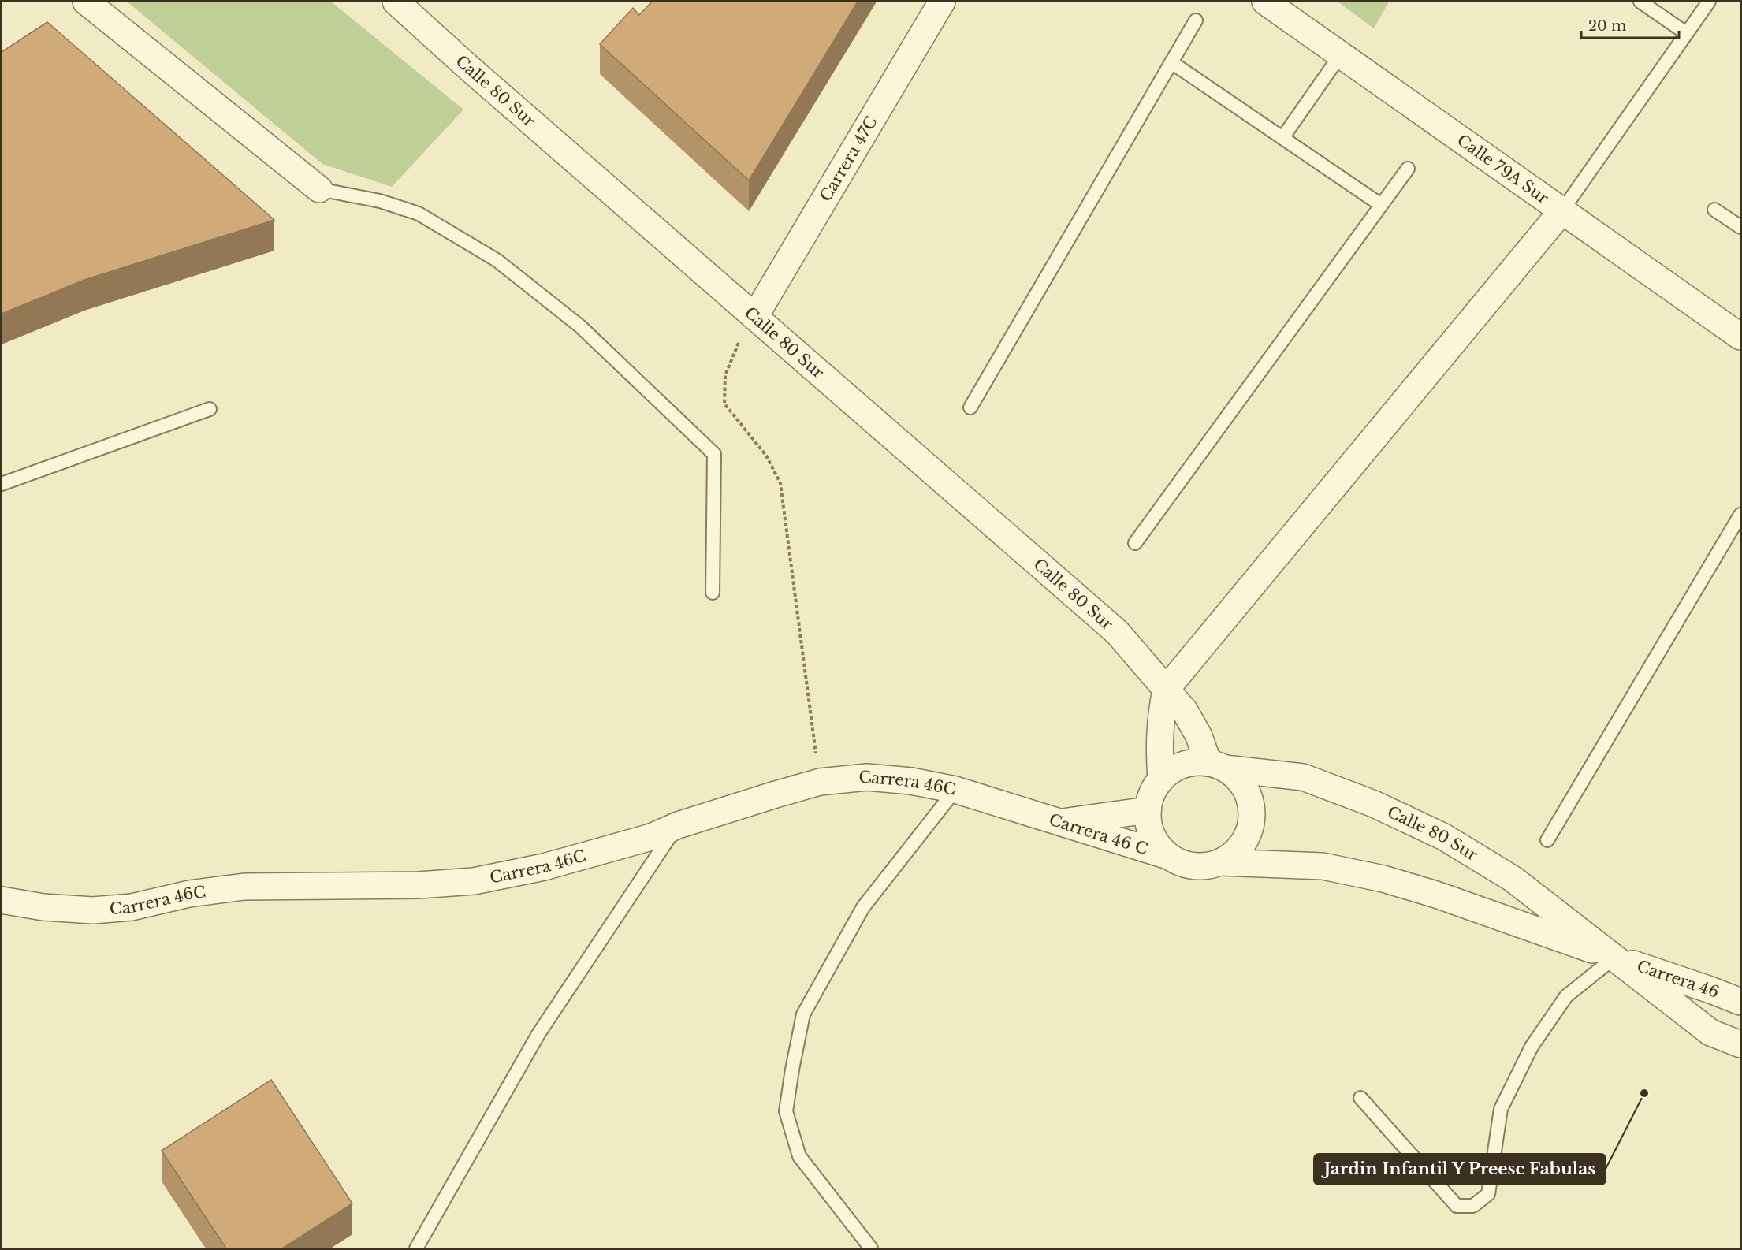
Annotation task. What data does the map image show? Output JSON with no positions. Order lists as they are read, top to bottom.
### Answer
{
  "streets": {
    "street": [
      "Calle 80 Sur",
      "Carrera 47C",
      "Calle 79A Sur",
      "Carrera 46C",
      "Carrera 46 C",
      "Carrera 46"
    ]
  },
  "crossings": [
    ["Calle 80 Sur", "Carrera 47C"],
    ["Calle 80 Sur", "Carrera 46 C"],
    ["Calle 80 Sur", "Carrera 46"],
    ["Carrera 46C", "Carrera 46 C"]
  ],
  "places": ["Jardin Infantil Y Preesc Fabulas"],
  "scale_bar": "20 m"
}
